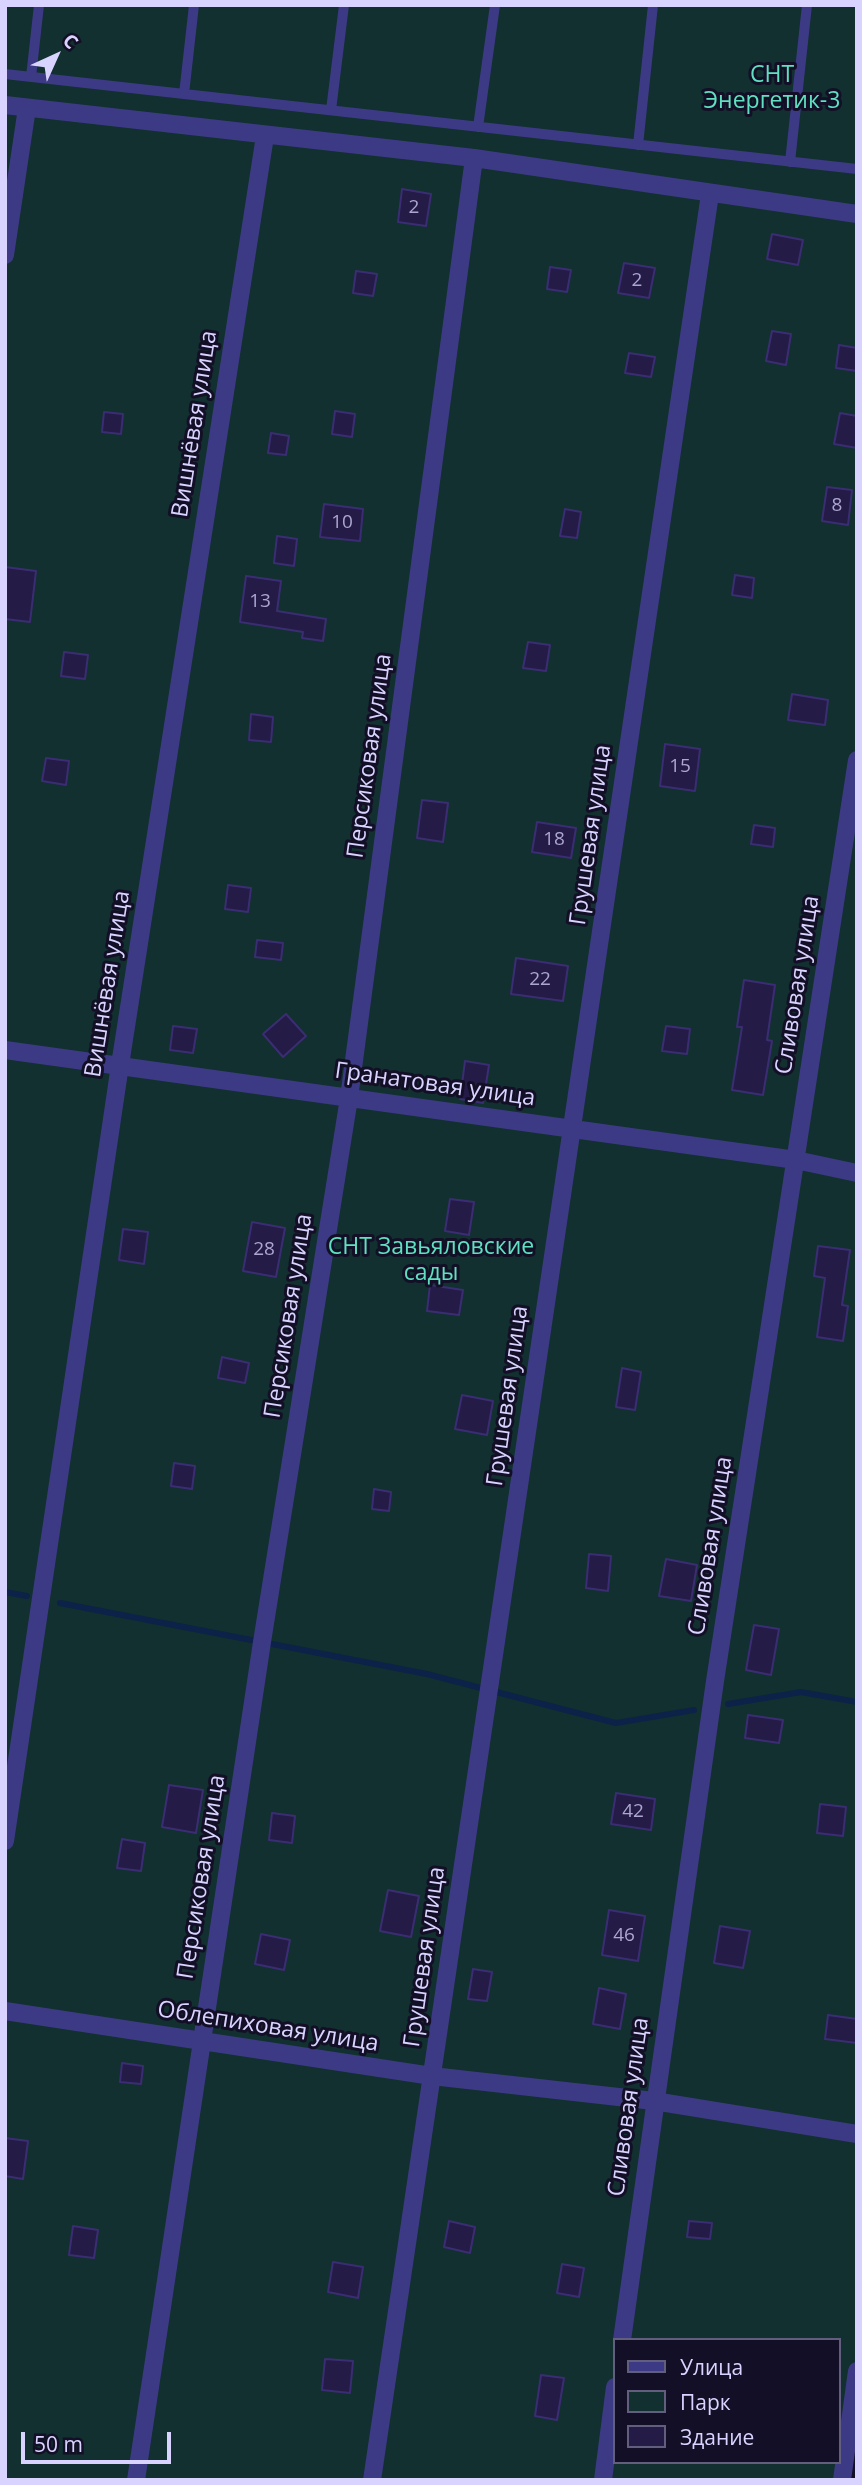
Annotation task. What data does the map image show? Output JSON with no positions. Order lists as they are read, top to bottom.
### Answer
{
  "streets": {
    "street": [
      "Вишнёвая улица",
      "Персиковая улица",
      "Грушевая улица",
      "Сливовая улица",
      "Гранатовая улица",
      "Облепиховая улица"
    ]
  },
  "crossings": [
    ["Вишнёвая улица", "Гранатовая улица"],
    ["Персиковая улица", "Гранатовая улица"],
    ["Персиковая улица", "Облепиховая улица"],
    ["Грушевая улица", "Гранатовая улица"],
    ["Грушевая улица", "Облепиховая улица"],
    ["Сливовая улица", "Гранатовая улица"],
    ["Сливовая улица", "Облепиховая улица"]
  ],
  "parks": ["СНТ Энергетик-3", "СНТ Завьяловские сады"],
  "house_numbers": [
    "2",
    "2",
    "8",
    "10",
    "13",
    "15",
    "18",
    "22",
    "28",
    "42",
    "46"
  ],
  "legend": ["Улица", "Парк", "Здание"],
  "scale_bar": "50 m",
  "north": "top right"
}
